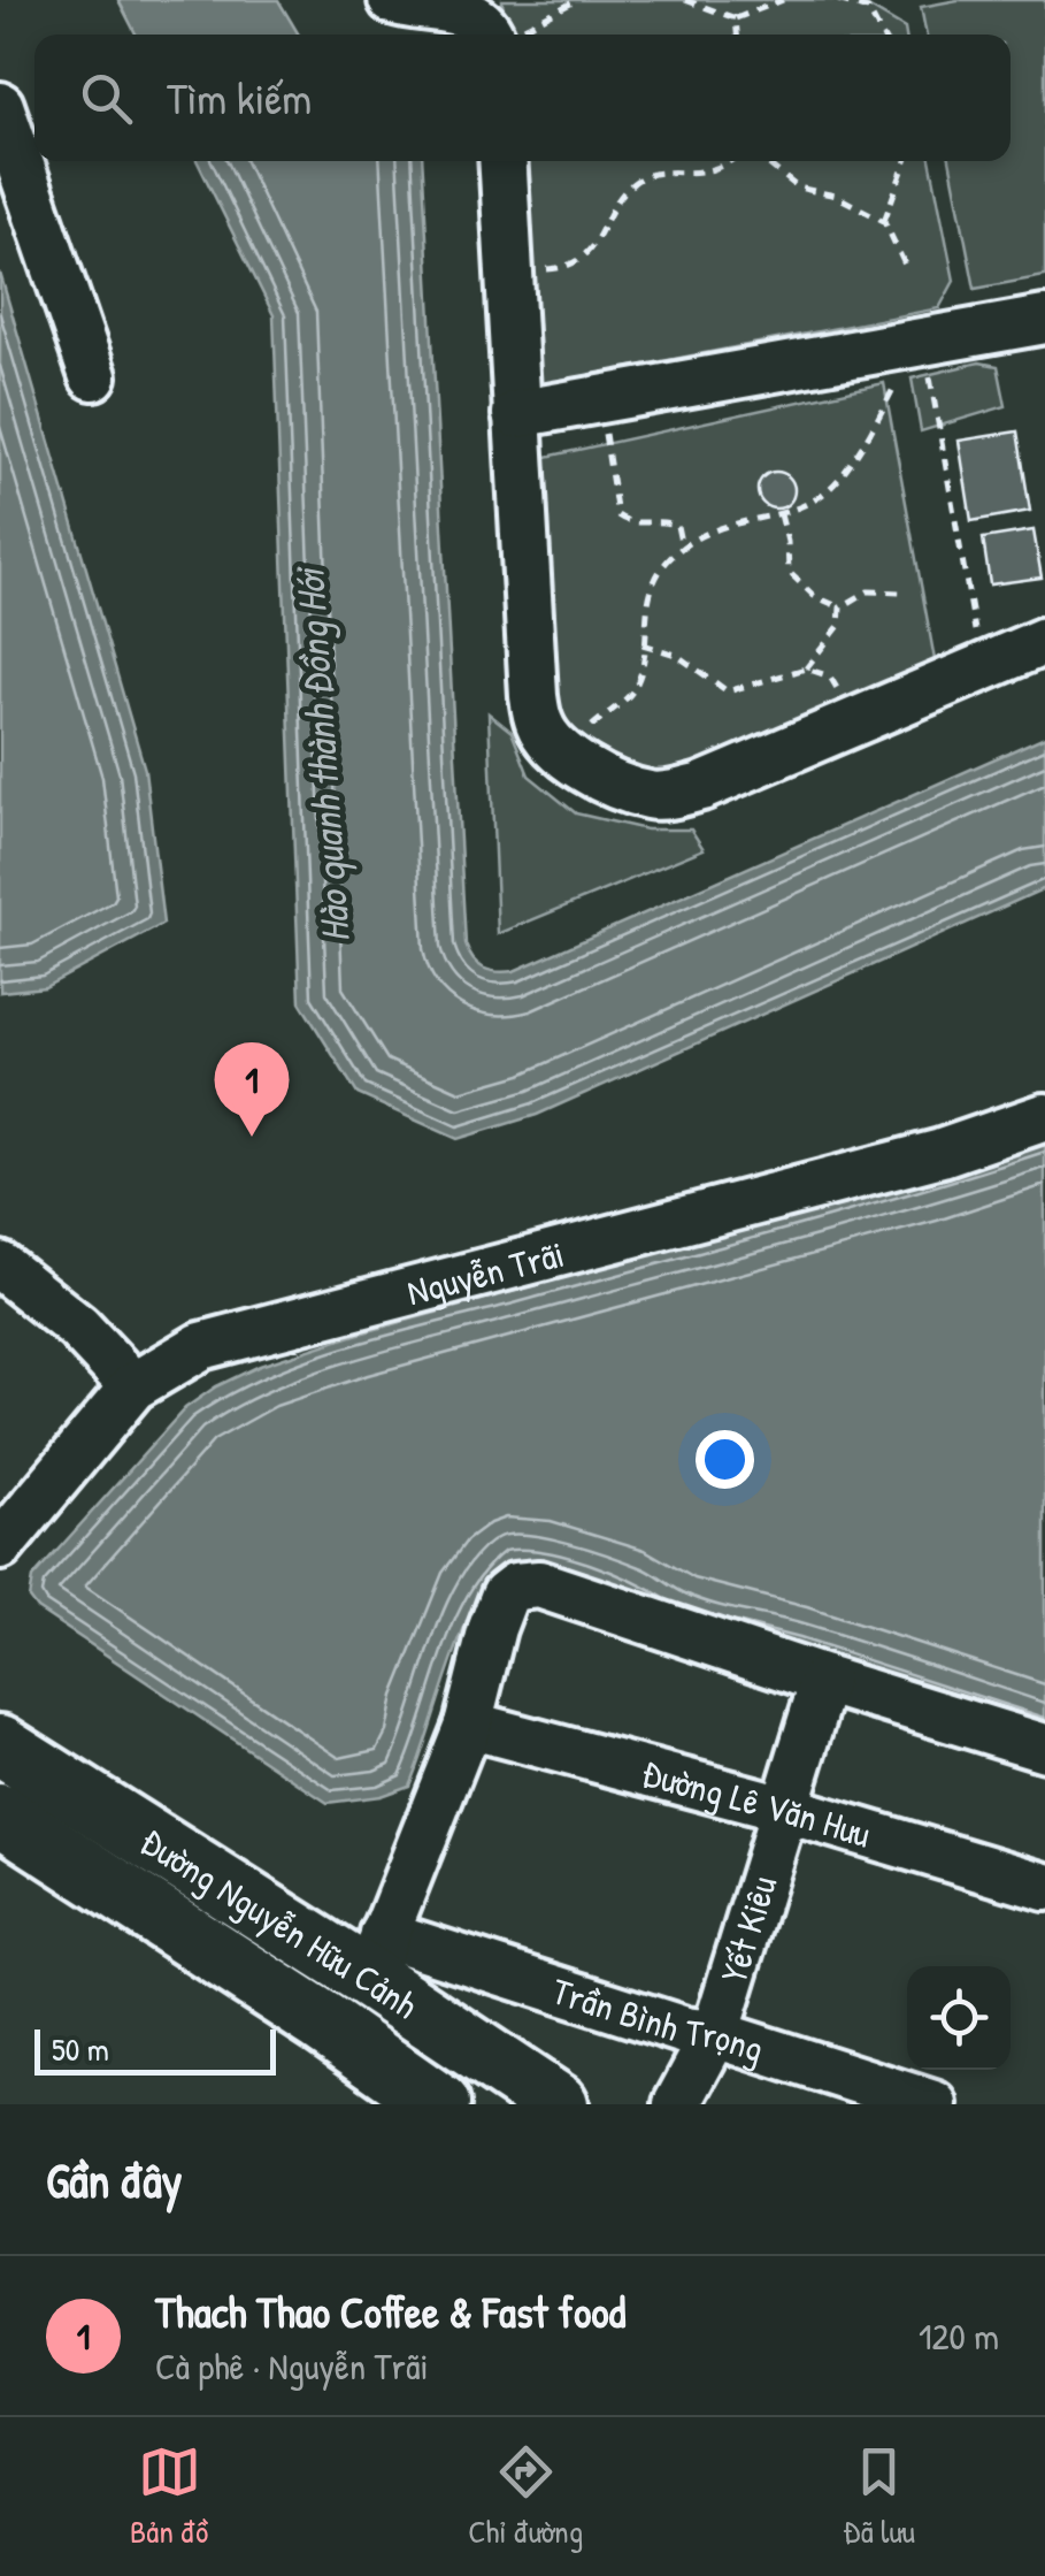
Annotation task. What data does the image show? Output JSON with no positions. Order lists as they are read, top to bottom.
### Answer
{
  "streets": {
    "main road": ["Đường Nguyễn Hữu Cảnh"],
    "street": [
      "Nguyễn Trãi",
      "Đường Lê Văn Hưu",
      "Yết Kiêu",
      "Trần Bình Trọng"
    ]
  },
  "crossings": [
    ["Đường Lê Văn Hưu", "Yết Kiêu"],
    ["Đường Nguyễn Hữu Cảnh", "Trần Bình Trọng"],
    ["Yết Kiêu", "Trần Bình Trọng"]
  ],
  "water": ["Hào quanh thành Đồng Hới"],
  "scale_bar": "50 m",
  "page": {
    "search": "Tìm kiếm",
    "pins": "1",
    "scale": "50 m",
    "heading": "Gần đây",
    "list": [
      {
        "mark": "1",
        "name": "Thach Thao Coffee & Fast food",
        "note": "Cà phê · Nguyễn Trãi",
        "value": "120 m"
      }
    ],
    "nav": ["Bản đồ", "Chỉ đường", "Đã lưu"]
  }
}
